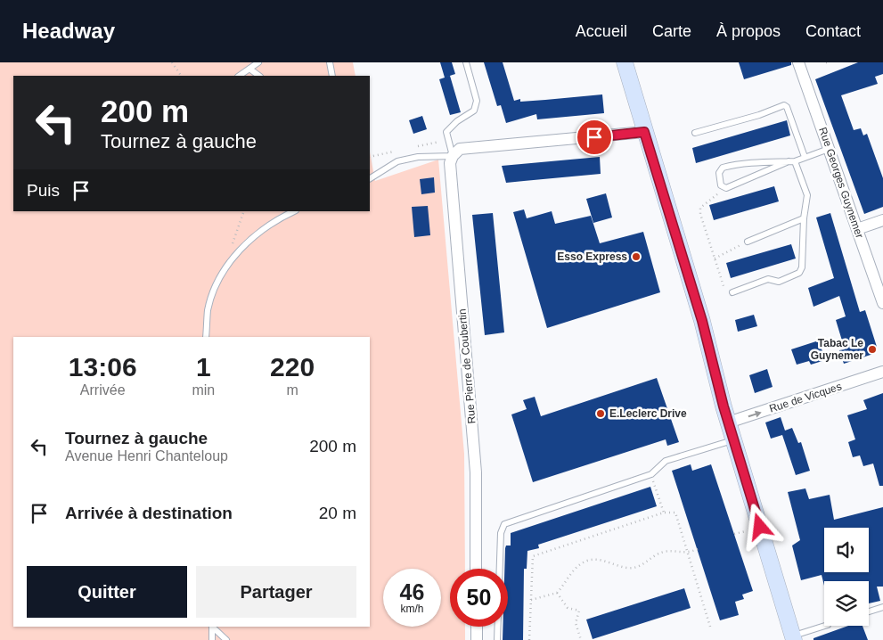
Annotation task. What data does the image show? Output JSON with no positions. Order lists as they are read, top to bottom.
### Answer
{
  "streets": {
    "street": ["Rue Georges Guynemer", "Rue Pierre de Coubertin", "Rue de Vicques"]
  },
  "one_way": ["Rue de Vicques"],
  "places": ["Esso Express", "Tabac Le Guynemer", "E.Leclerc Drive"],
  "page": {
    "header": "Headway",
    "nav": [
      "Accueil",
      "Carte",
      "À propos",
      "Contact"
    ],
    "turn": ["200 m", "Tournez à gauche"],
    "then": "Puis",
    "eta": [
      "13:06",
      "Arrivée",
      "1",
      "min",
      "220",
      "m"
    ],
    "list": [
      {
        "name": "Tournez à gauche",
        "note": "Avenue Henri Chanteloup",
        "value": "200 m"
      },
      {
        "name": "Arrivée à destination",
        "value": "20 m"
      }
    ],
    "buttons": ["Quitter", "Partager"],
    "speed": "46 km/h",
    "limit": "50"
  }
}
